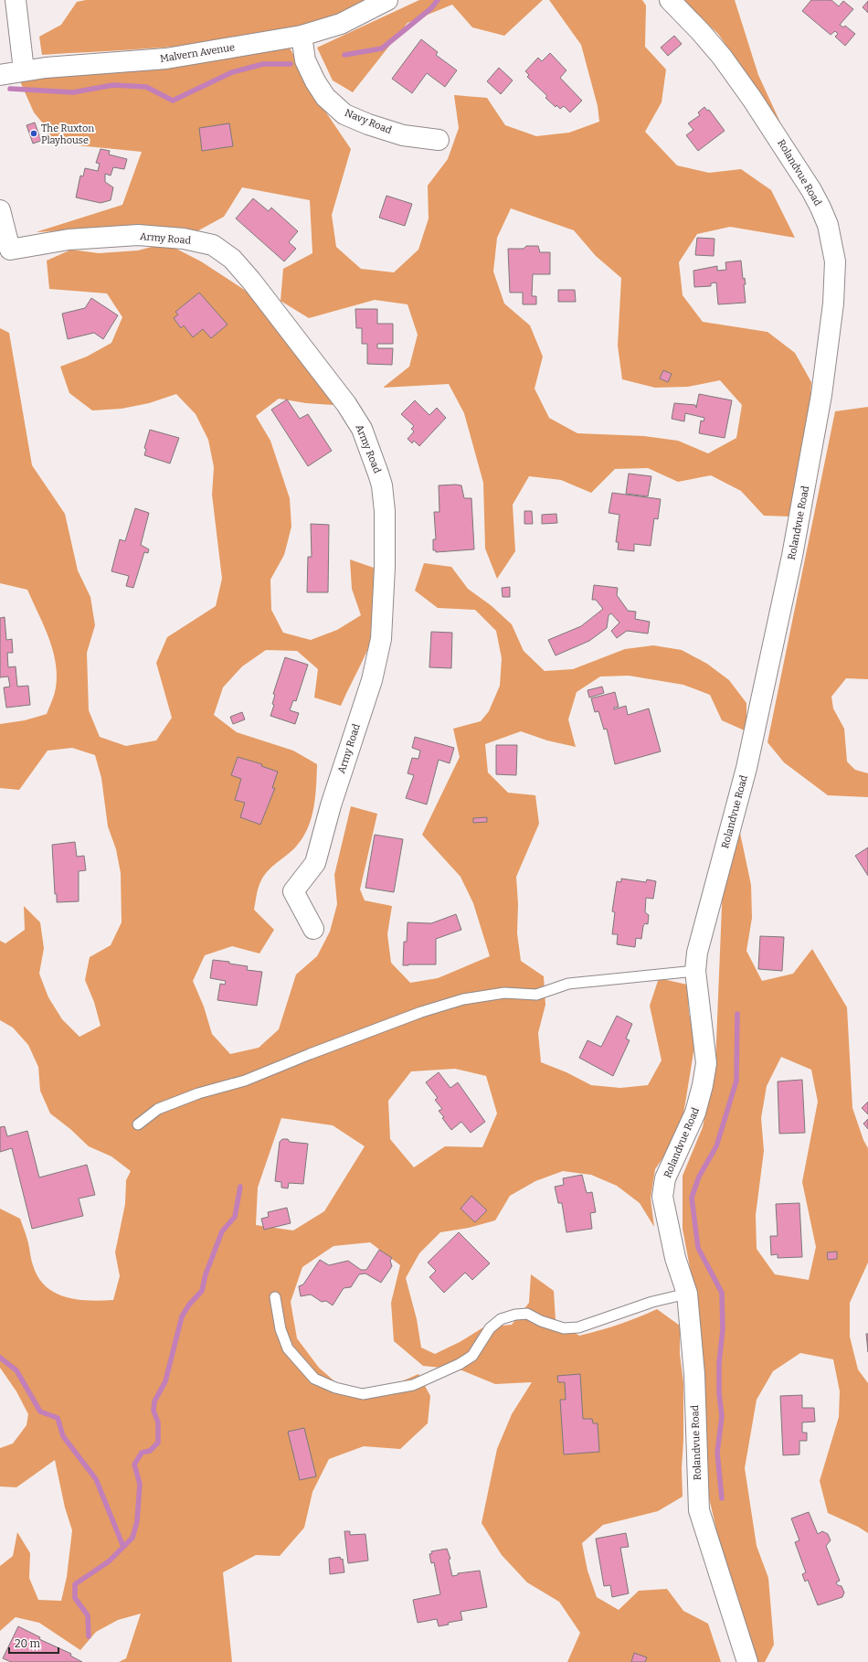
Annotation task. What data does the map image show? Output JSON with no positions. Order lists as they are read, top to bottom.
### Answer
{
  "streets": {
    "street": [
      "Malvern Avenue",
      "Navy Road",
      "Rolandvue Road",
      "Army Road"
    ]
  },
  "crossings": [
    ["Malvern Avenue", "Navy Road"]
  ],
  "places": ["The Ruxton Playhouse"],
  "scale_bar": "20 m"
}
